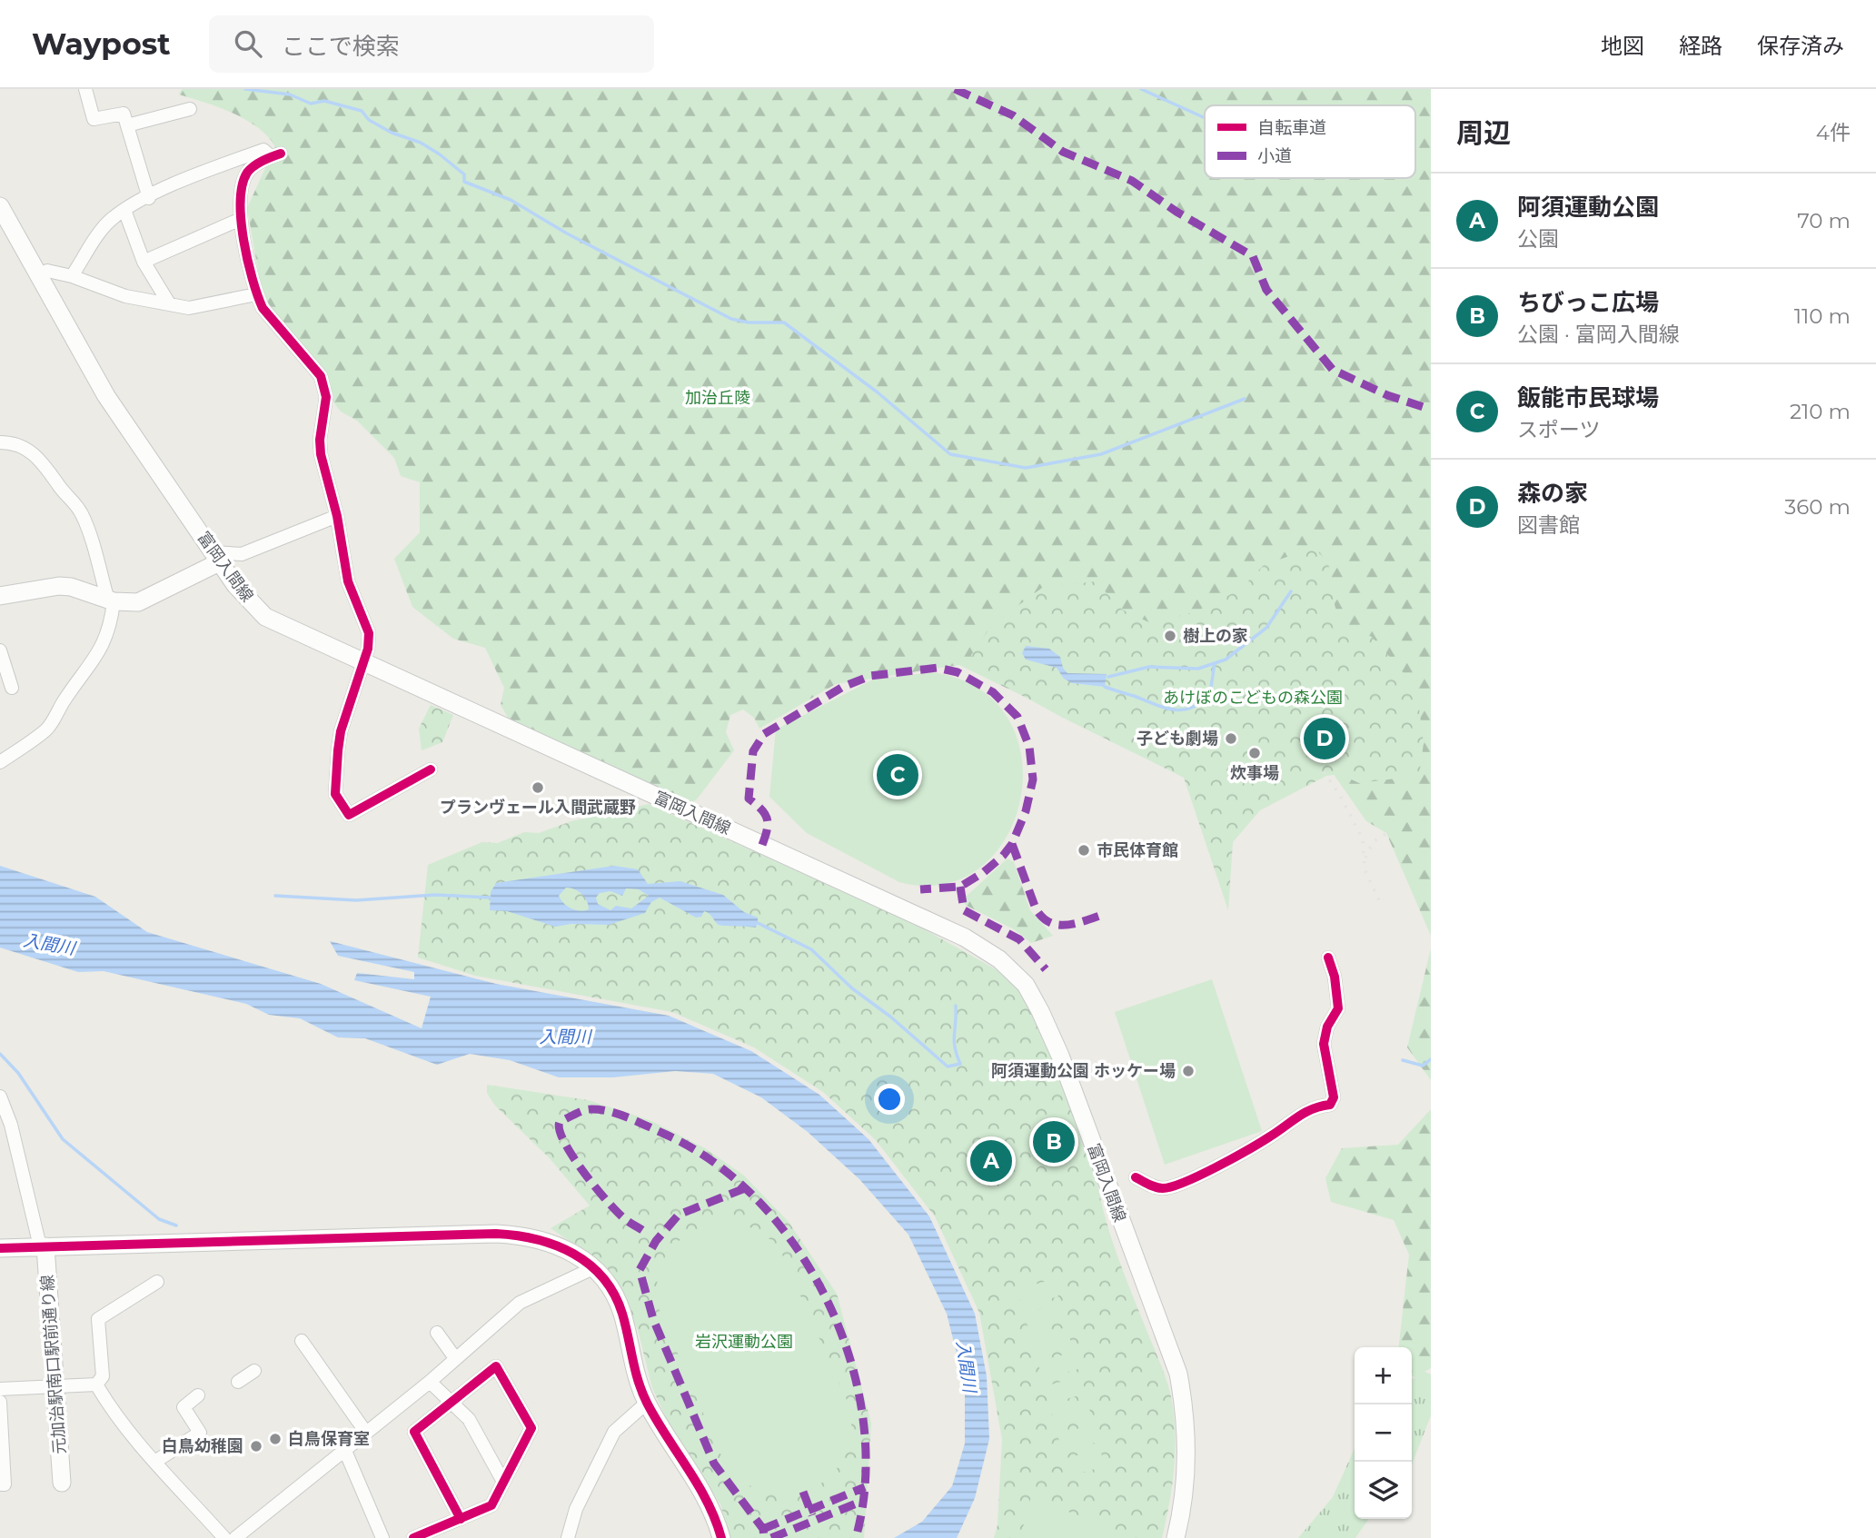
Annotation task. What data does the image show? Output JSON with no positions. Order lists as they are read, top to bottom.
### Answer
{
  "streets": {
    "main road": ["富岡入間線", "元加治駅南口駅前通り線"]
  },
  "water": ["入間川"],
  "parks": ["加治丘陵", "あけぼのこどもの森公園", "岩沢運動公園"],
  "places": [
    "樹上の家",
    "子ども劇場",
    "炊事場",
    "プランヴェール入間武蔵野",
    "市民体育館",
    "阿須運動公園 ホッケー場",
    "白鳥保育室",
    "白鳥幼稚園"
  ],
  "legend": ["自転車道", "小道"],
  "page": {
    "header": "Waypost",
    "search": "ここで検索",
    "nav": ["地図", "経路", "保存済み"],
    "heading": ["周辺", "4件"],
    "list": [
      {
        "mark": "A",
        "name": "阿須運動公園",
        "note": "公園",
        "value": "70 m"
      },
      {
        "mark": "B",
        "name": "ちびっこ広場",
        "note": "公園 · 富岡入間線",
        "value": "110 m"
      },
      {
        "mark": "C",
        "name": "飯能市民球場",
        "note": "スポーツ",
        "value": "210 m"
      },
      {
        "mark": "D",
        "name": "森の家",
        "note": "図書館",
        "value": "360 m"
      }
    ],
    "pins": [
      "D",
      "C",
      "B",
      "A"
    ],
    "map_buttons": ["+", "−"]
  }
}
